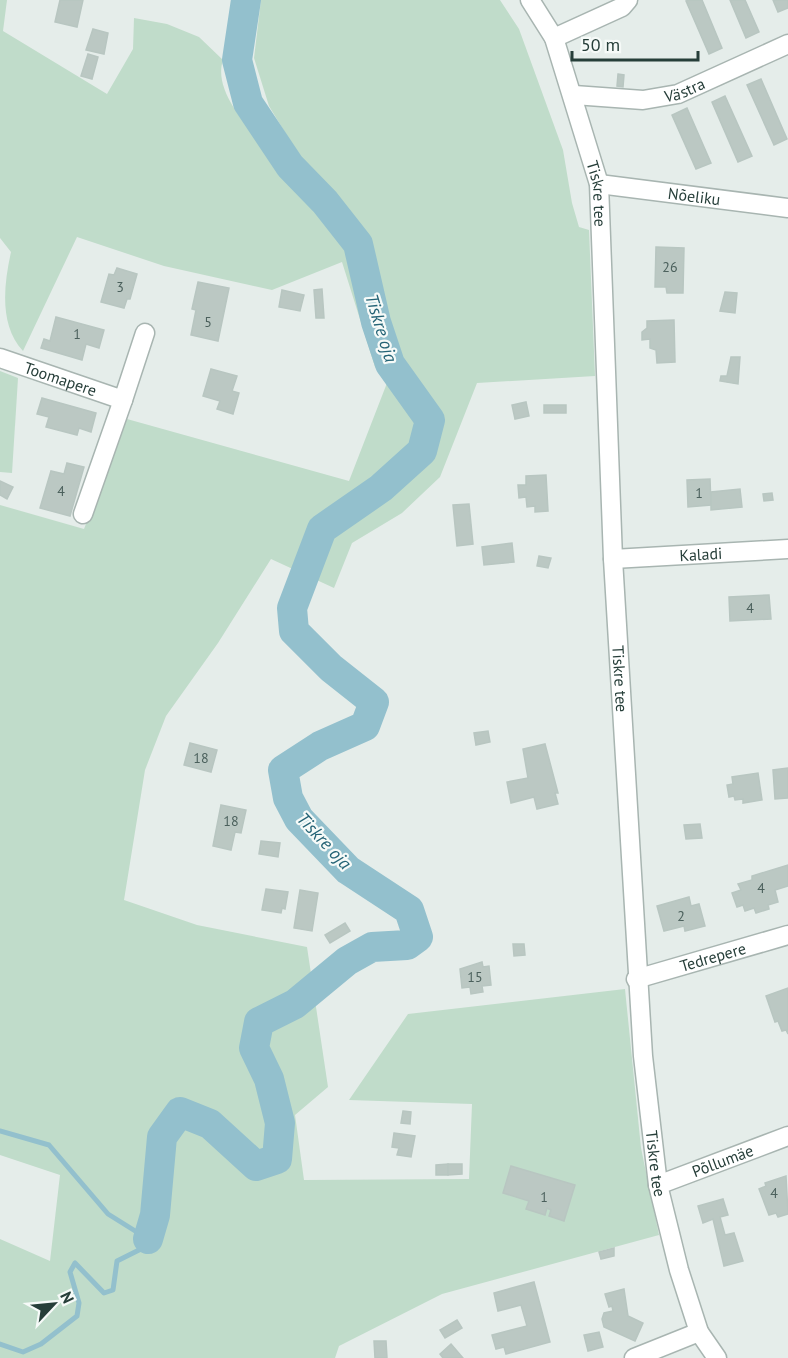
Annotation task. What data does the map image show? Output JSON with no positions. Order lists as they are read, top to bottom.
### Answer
{
  "streets": {
    "street": [
      "Västra",
      "Tiskre tee",
      "Nõeliku",
      "Toomapere",
      "Kaladi",
      "Tedrepere",
      "Põllumäe"
    ]
  },
  "crossings": [
    ["Västra", "Tiskre tee"],
    ["Tiskre tee", "Nõeliku"],
    ["Tiskre tee", "Kaladi"],
    ["Tiskre tee", "Tedrepere"],
    ["Tiskre tee", "Põllumäe"]
  ],
  "water": ["Tiskre oja"],
  "house_numbers": [
    "26",
    "3",
    "5",
    "1",
    "4",
    "1",
    "4",
    "18",
    "18",
    "4",
    "2",
    "15",
    "4",
    "1"
  ],
  "scale_bar": "50 m",
  "north": "top right"
}
